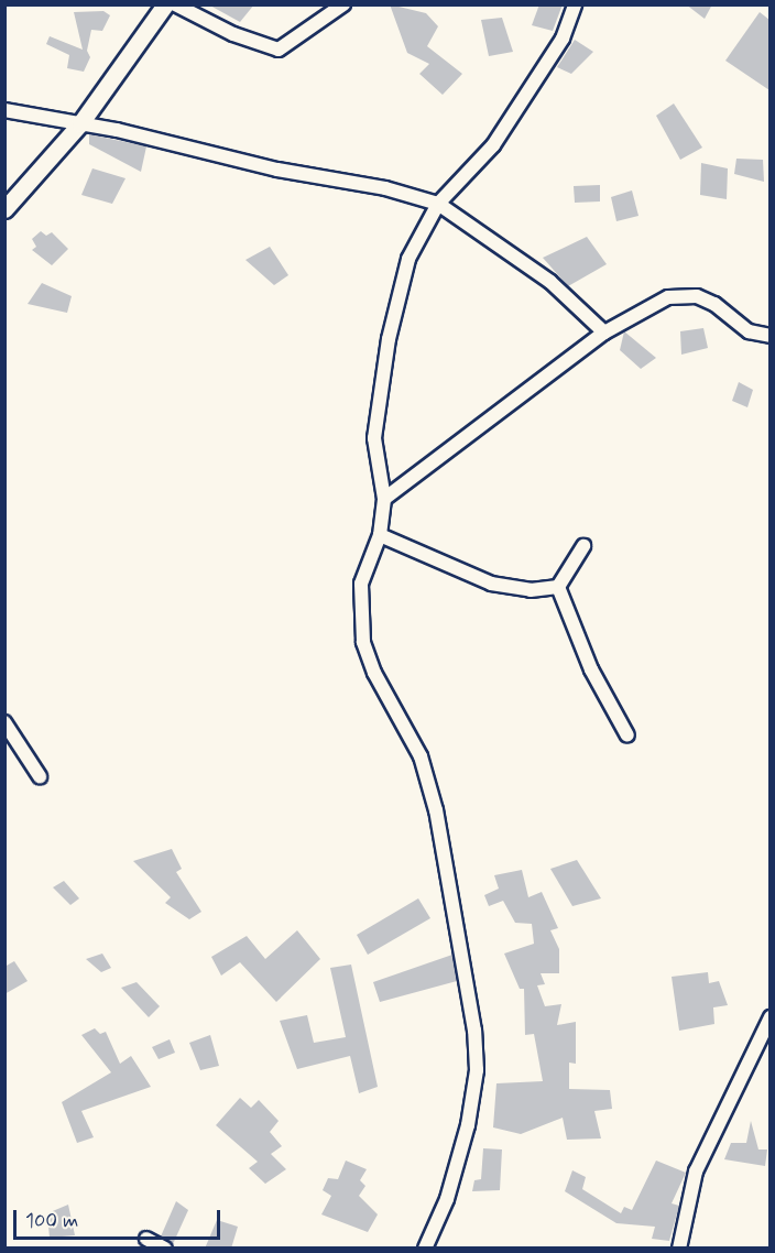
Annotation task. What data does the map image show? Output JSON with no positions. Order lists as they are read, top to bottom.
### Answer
{
  "scale_bar": "100 m"
}
